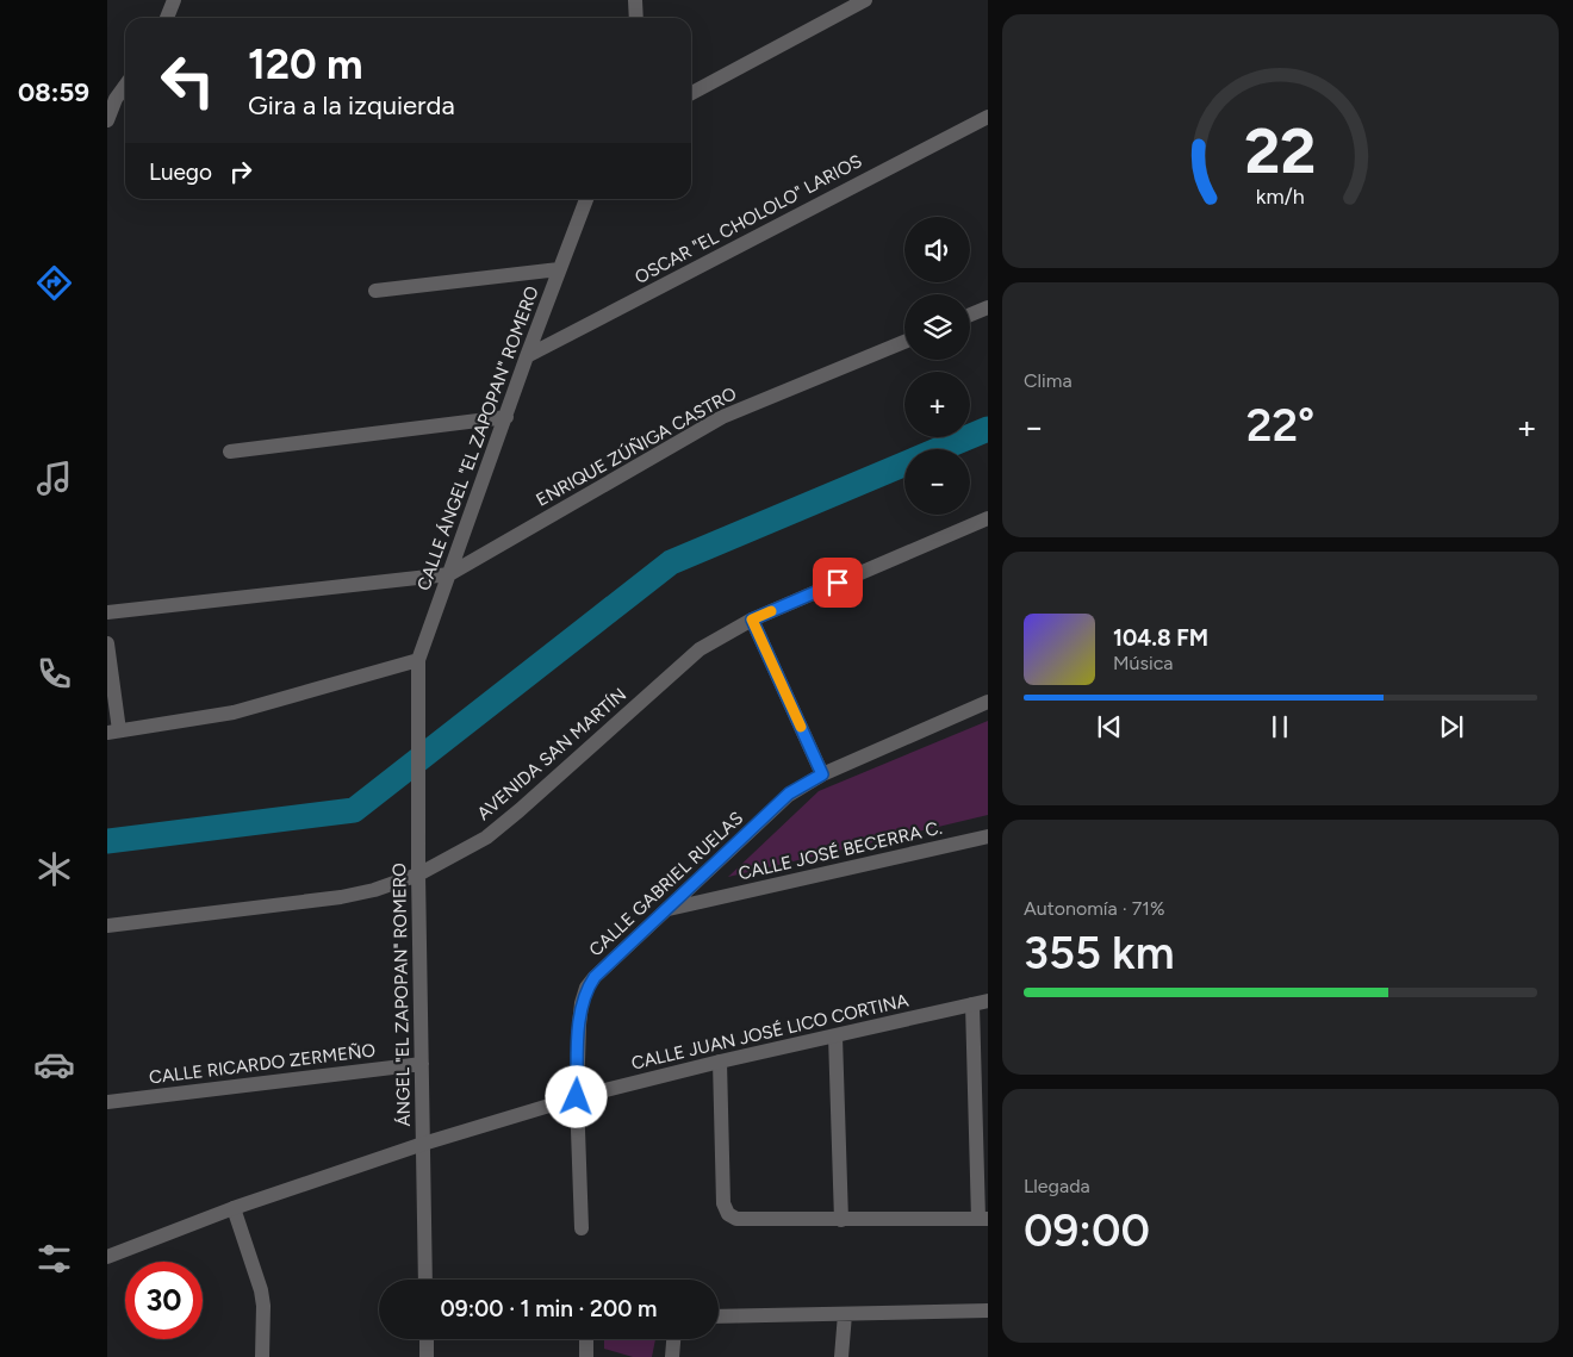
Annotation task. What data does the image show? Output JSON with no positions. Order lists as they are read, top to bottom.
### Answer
{
  "streets": {
    "street": [
      "OSCAR \"EL CHOLOLO\" LARIOS",
      "CALLE ÁNGEL \"EL ZAPOPAN\" ROMERO",
      "ENRIQUE ZÚÑIGA CASTRO",
      "AVENIDA SAN MARTÍN",
      "CALLE JOSÉ BECERRA C.",
      "CALLE GABRIEL RUELAS",
      "ÁNGEL \"EL ZAPOPAN\" ROMERO",
      "CALLE JUAN JOSÉ LICO CORTINA",
      "CALLE RICARDO ZERMEÑO"
    ]
  },
  "crossings": [
    ["OSCAR \"EL CHOLOLO\" LARIOS", "CALLE ÁNGEL \"EL ZAPOPAN\" ROMERO"],
    ["CALLE ÁNGEL \"EL ZAPOPAN\" ROMERO", "ENRIQUE ZÚÑIGA CASTRO"],
    ["CALLE ÁNGEL \"EL ZAPOPAN\" ROMERO", "ÁNGEL \"EL ZAPOPAN\" ROMERO"],
    ["AVENIDA SAN MARTÍN", "ÁNGEL \"EL ZAPOPAN\" ROMERO"],
    ["CALLE JOSÉ BECERRA C.", "CALLE GABRIEL RUELAS"],
    ["CALLE GABRIEL RUELAS", "CALLE JUAN JOSÉ LICO CORTINA"],
    ["ÁNGEL \"EL ZAPOPAN\" ROMERO", "CALLE JUAN JOSÉ LICO CORTINA"],
    ["ÁNGEL \"EL ZAPOPAN\" ROMERO", "CALLE RICARDO ZERMEÑO"]
  ],
  "page": {
    "tabs": "08:59",
    "turn": ["120 m", "Gira a la izquierda"],
    "then": "Luego",
    "map_buttons": ["+", "−"],
    "tile": [
      "Clima",
      ["Autonomía · 71%", "355 km"],
      ["Llegada", "09:00"]
    ],
    "heat": ["−", "22°", "+"],
    "song": ["104.8 FM", "Música"],
    "limit": "30",
    "trip": "09:00 · 1 min · 200 m",
    "gauge": ["22", "km/h"]
  }
}
